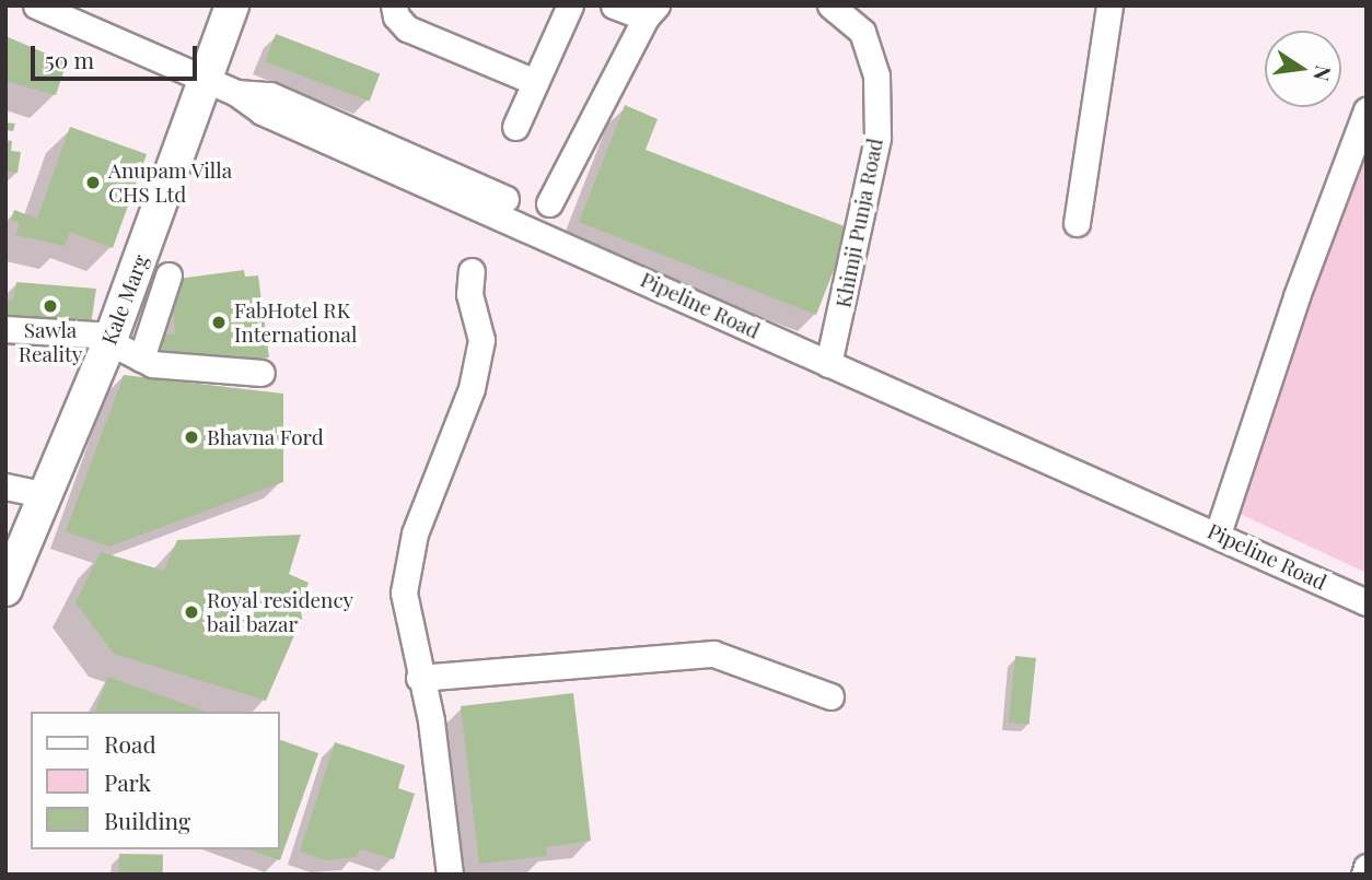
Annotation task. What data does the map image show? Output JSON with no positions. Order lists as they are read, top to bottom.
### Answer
{
  "streets": {
    "main road": ["Kale Marg"],
    "street": ["Khimji Punja Road", "Pipeline Road"]
  },
  "places": [
    "Anupam Villa CHS Ltd",
    "Sawla Reality",
    "FabHotel RK International",
    "Bhavna Ford",
    "Royal residency bail bazar"
  ],
  "legend": ["Road", "Park", "Building"],
  "scale_bar": "50 m",
  "north": "right"
}
